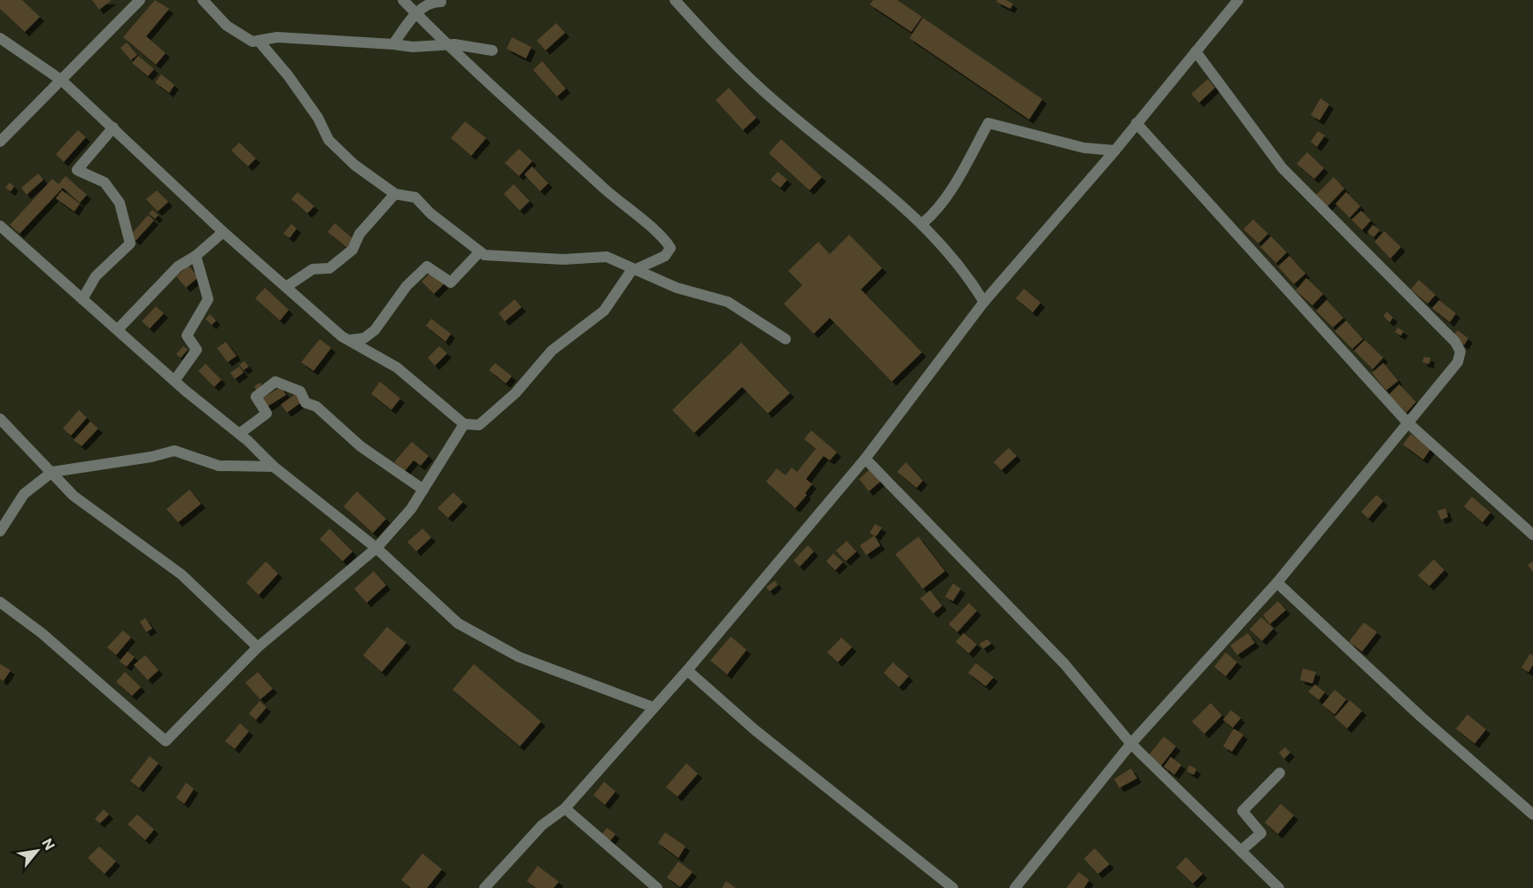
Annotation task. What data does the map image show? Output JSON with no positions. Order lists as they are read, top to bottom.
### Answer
{
  "north": "top right"
}
